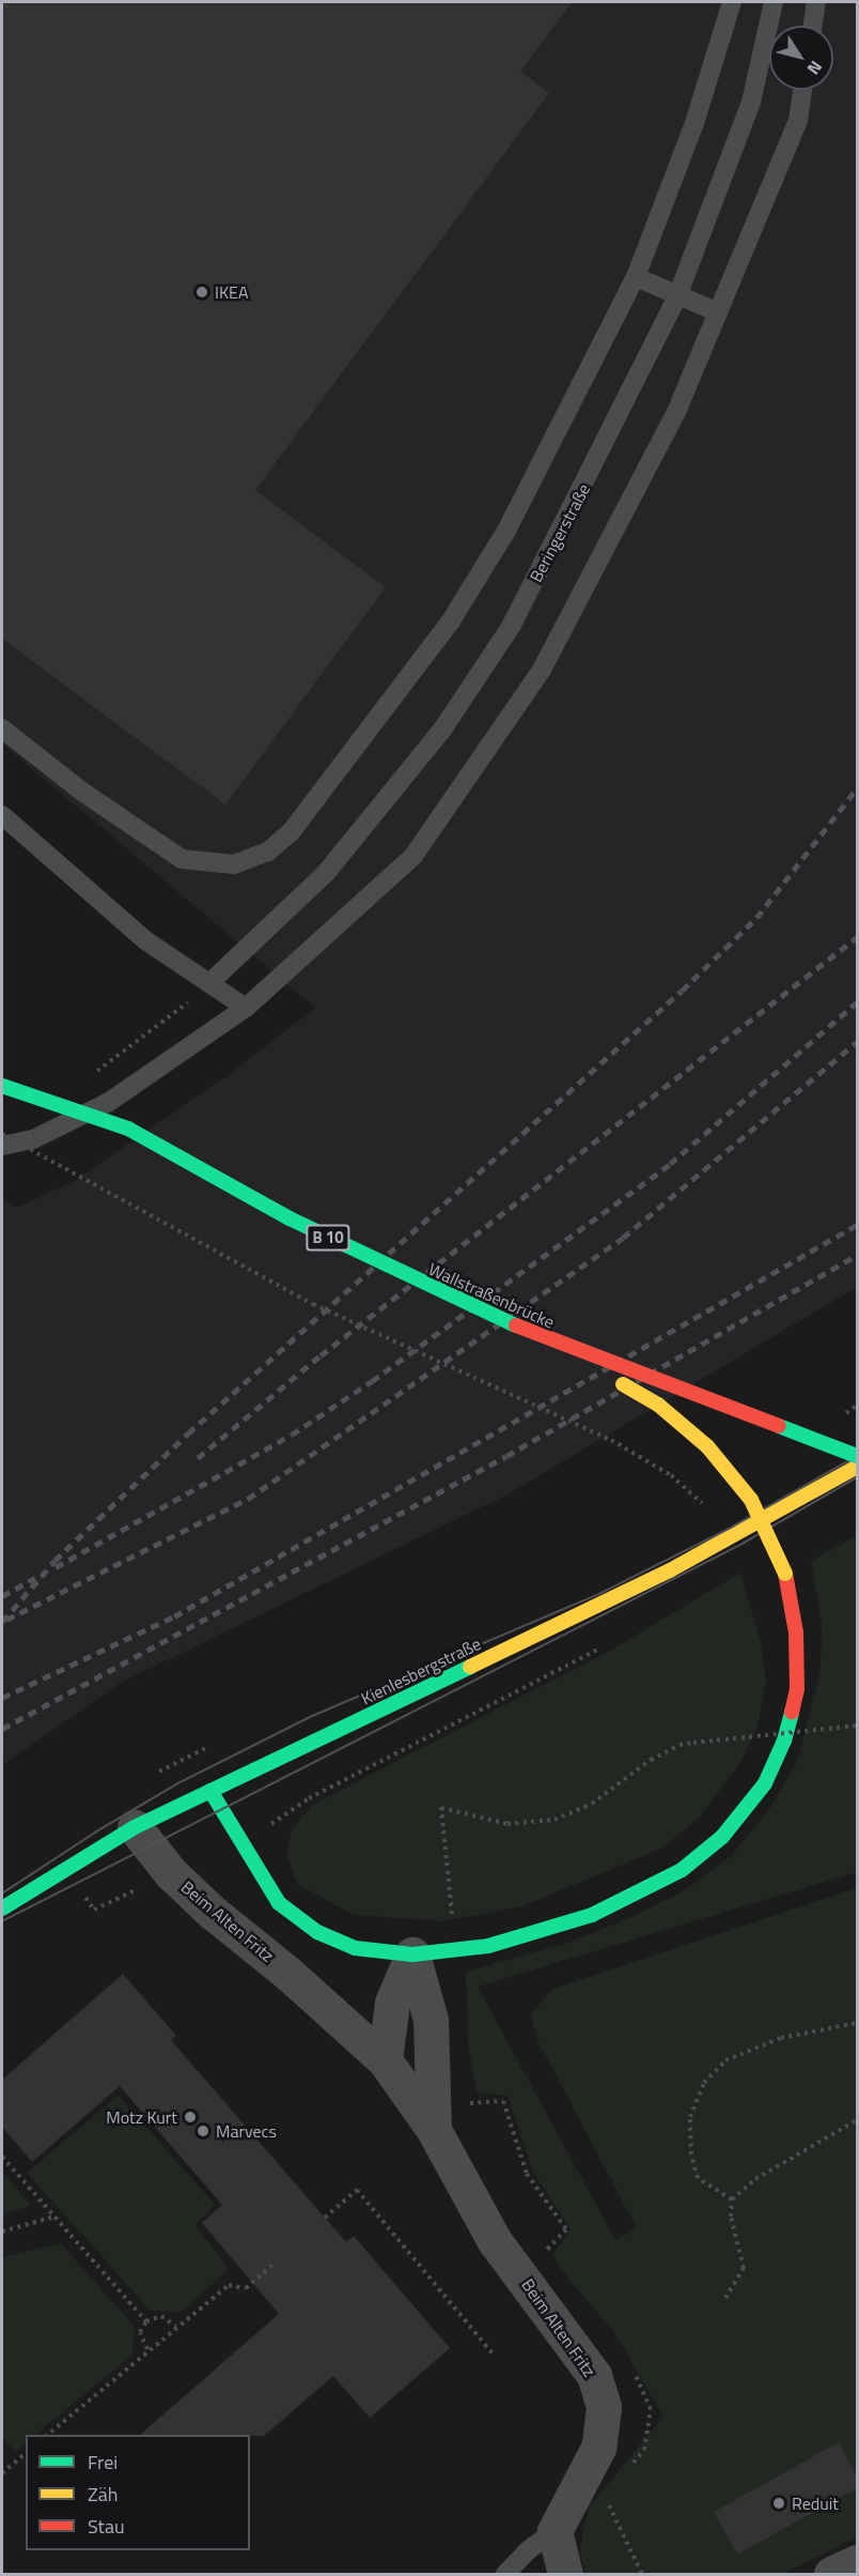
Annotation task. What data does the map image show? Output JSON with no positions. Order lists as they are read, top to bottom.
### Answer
{
  "streets": {
    "main road": ["B 10", "Wallstraßenbrücke", "Kienlesbergstraße"],
    "street": ["Beim Alten Fritz"],
    "lane": ["Beringerstraße"]
  },
  "crossings": [
    ["Kienlesbergstraße", "Beim Alten Fritz"]
  ],
  "places": [
    "IKEA",
    "Motz Kurt",
    "Marvecs",
    "Reduit"
  ],
  "legend": ["Frei", "Zäh", "Stau"],
  "north": "bottom right"
}
